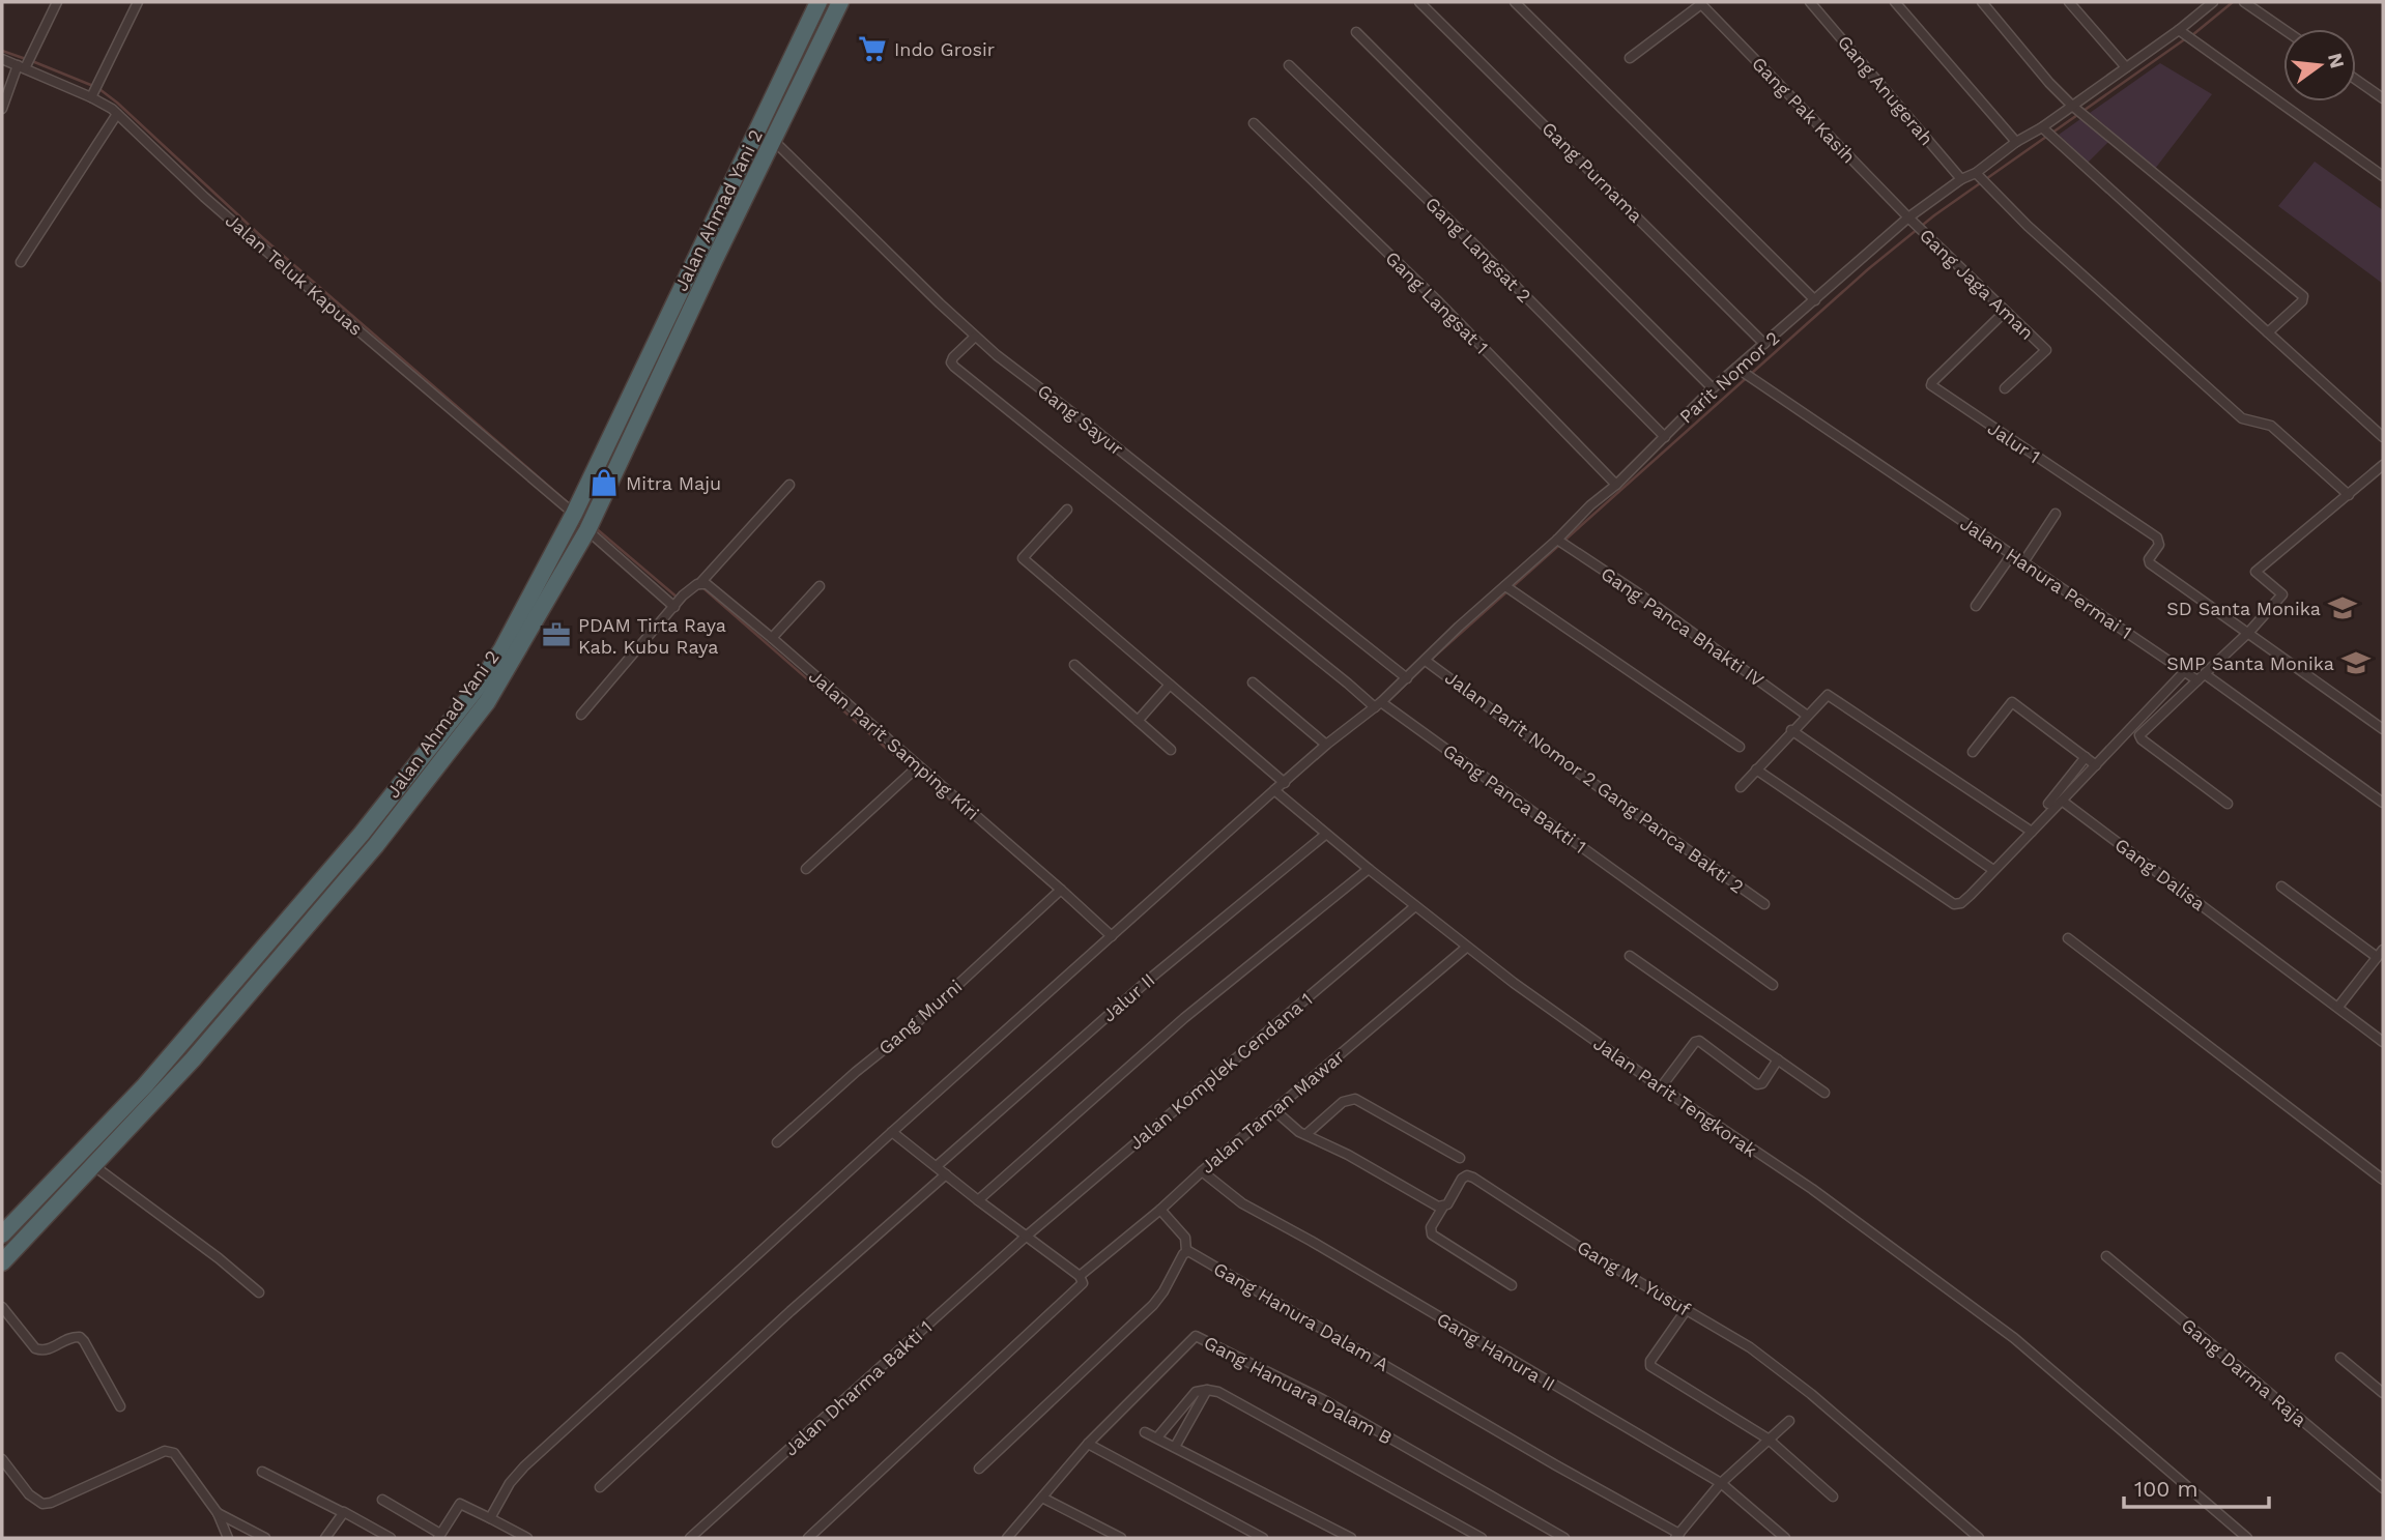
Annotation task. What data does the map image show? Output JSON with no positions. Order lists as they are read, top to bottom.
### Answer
{
  "streets": {
    "highway": ["Jalan Ahmad Yani 2"],
    "street": [
      "Gang Anugerah",
      "Gang Pak Kasih",
      "Gang Purnama",
      "Gang Langsat 2",
      "Jalan Teluk Kapuas",
      "Gang Jaga Aman",
      "Gang Langsat 1",
      "Parit Nomor 2",
      "Gang Sayur",
      "Jalur 1",
      "Jalan Hanura Permai 1",
      "Gang Panca Bhakti IV",
      "Jalan Parit Samping Kiri",
      "Jalan Parit Nomor 2 Gang Panca Bakti 2",
      "Gang Panca Bakti 1",
      "Gang Dalisa",
      "Jalur II",
      "Gang Murni",
      "Jalan Komplek Cendana 1",
      "Jalan Parit Tengkorak",
      "Jalan Taman Mawar",
      "Gang M. Yusuf",
      "Gang Hanura Dalam A",
      "Gang Hanura II",
      "Gang Darma Raja",
      "Jalan Dharma Bakti 1",
      "Gang Hanuara Dalam B"
    ]
  },
  "crossings": [
    ["Gang Anugerah", "Parit Nomor 2"],
    ["Gang Pak Kasih", "Gang Jaga Aman"],
    ["Gang Pak Kasih", "Parit Nomor 2"],
    ["Gang Purnama", "Parit Nomor 2"],
    ["Jalan Ahmad Yani 2", "Jalan Teluk Kapuas"],
    ["Jalan Ahmad Yani 2", "Gang Sayur"],
    ["Gang Langsat 2", "Parit Nomor 2"],
    ["Gang Jaga Aman", "Parit Nomor 2"],
    ["Gang Jaga Aman", "Jalur 1"],
    ["Gang Langsat 1", "Parit Nomor 2"],
    ["Parit Nomor 2", "Gang Sayur"],
    ["Parit Nomor 2", "Jalan Hanura Permai 1"],
    ["Parit Nomor 2", "Gang Panca Bhakti IV"],
    ["Parit Nomor 2", "Jalan Parit Nomor 2 Gang Panca Bakti 2"],
    ["Parit Nomor 2", "Gang Panca Bakti 1"],
    ["Parit Nomor 2", "Jalan Parit Tengkorak"],
    ["Gang Sayur", "Gang Panca Bakti 1"],
    ["Jalan Parit Samping Kiri", "Gang Murni"],
    ["Jalur II", "Jalan Parit Tengkorak"],
    ["Jalan Komplek Cendana 1", "Jalan Parit Tengkorak"],
    ["Jalan Komplek Cendana 1", "Jalan Dharma Bakti 1"],
    ["Jalan Parit Tengkorak", "Jalan Taman Mawar"],
    ["Jalan Taman Mawar", "Gang Hanura II"]
  ],
  "places": {
    "supermarket": ["Indo Grosir"],
    "shop": ["Mitra Maju"],
    "school or university": ["SD Santa Monika", "SMP Santa Monika"],
    "office": ["PDAM Tirta Raya Kab. Kubu Raya"]
  },
  "scale_bar": "100 m",
  "north": "right"
}
